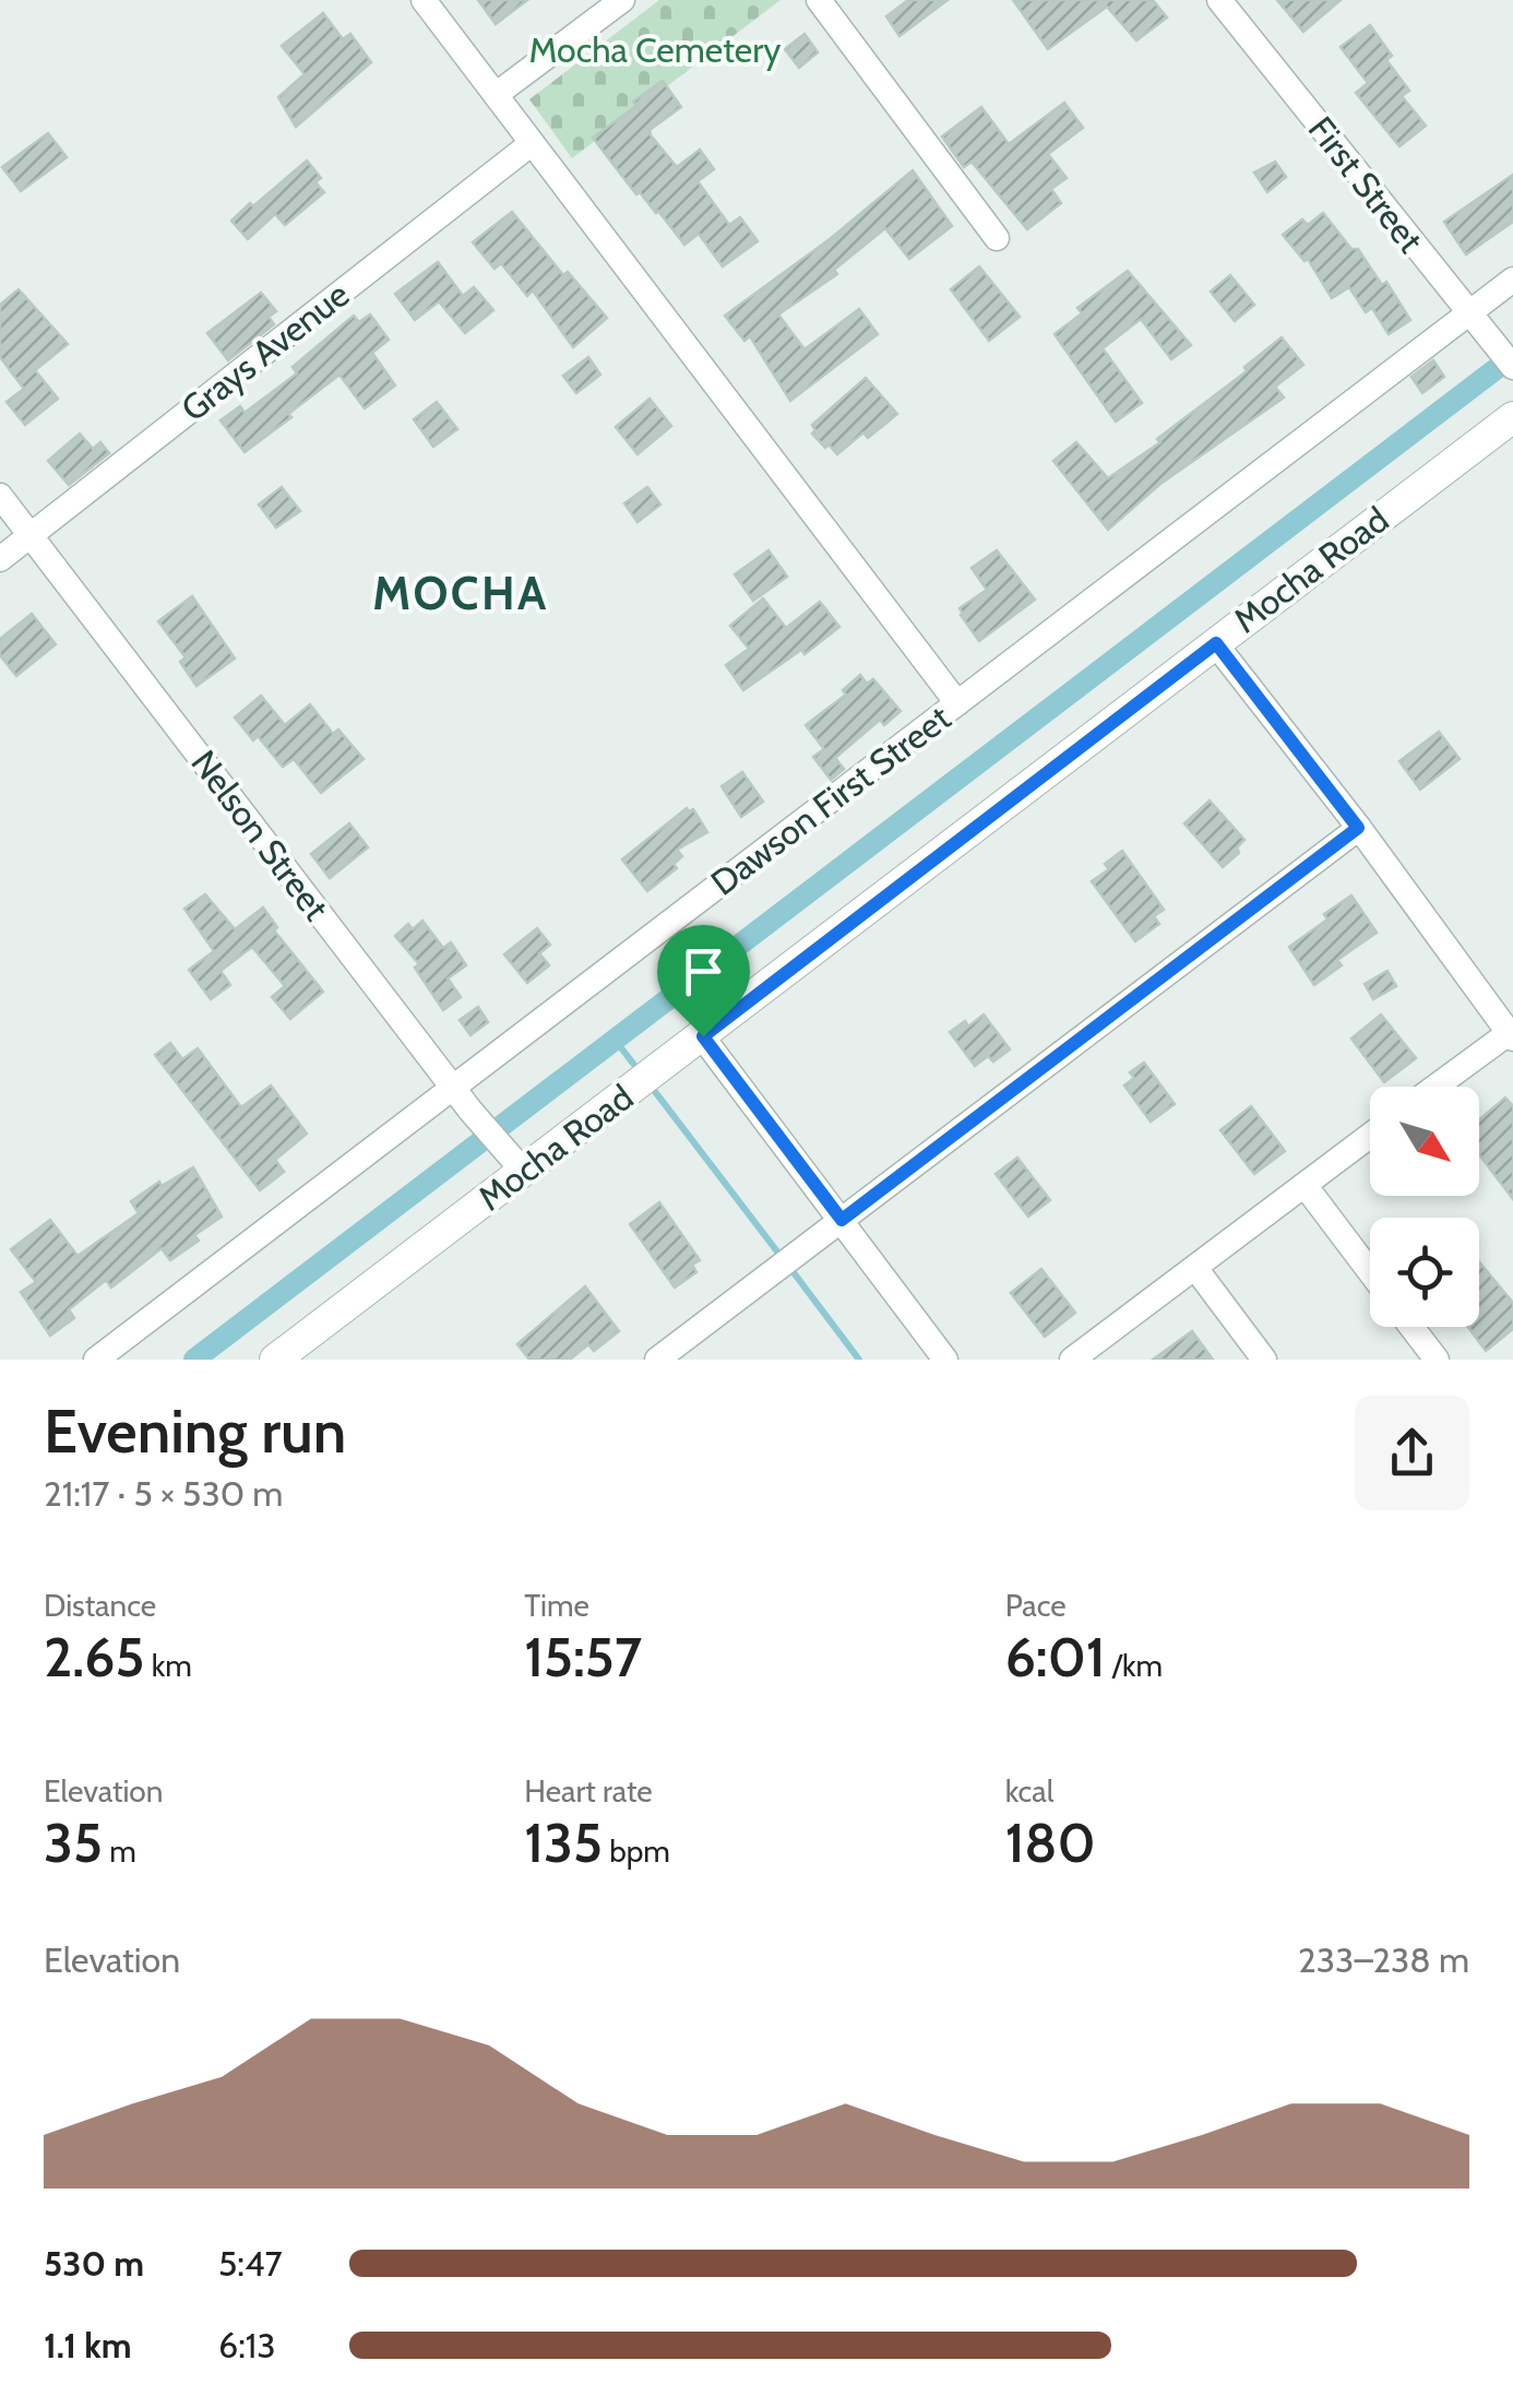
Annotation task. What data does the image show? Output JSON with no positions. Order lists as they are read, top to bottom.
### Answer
{
  "streets": {
    "street": [
      "First Street",
      "Grays Avenue",
      "Mocha Road",
      "Dawson First Street",
      "Nelson Street"
    ]
  },
  "crossings": [
    ["First Street", "Dawson First Street"],
    ["Grays Avenue", "Nelson Street"],
    ["Mocha Road", "Nelson Street"],
    ["Dawson First Street", "Nelson Street"]
  ],
  "districts": ["MOCHA"],
  "parks": ["Mocha Cemetery"],
  "north": "bottom right",
  "page": {
    "heading": ["Evening run", "21:17 · 5 × 530 m"],
    "stats": [
      ["Distance", "2.65 km"],
      ["Time", "15:57"],
      ["Pace", "6:01 /km"],
      ["Elevation", "35 m"],
      ["Heart rate", "135 bpm"],
      ["kcal", "180"]
    ],
    "chart": ["Elevation", "233–238 m"],
    "list": [
      {
        "name": "530 m",
        "note": "5:47"
      },
      {
        "name": "1.1 km",
        "note": "6:13"
      }
    ]
  }
}
